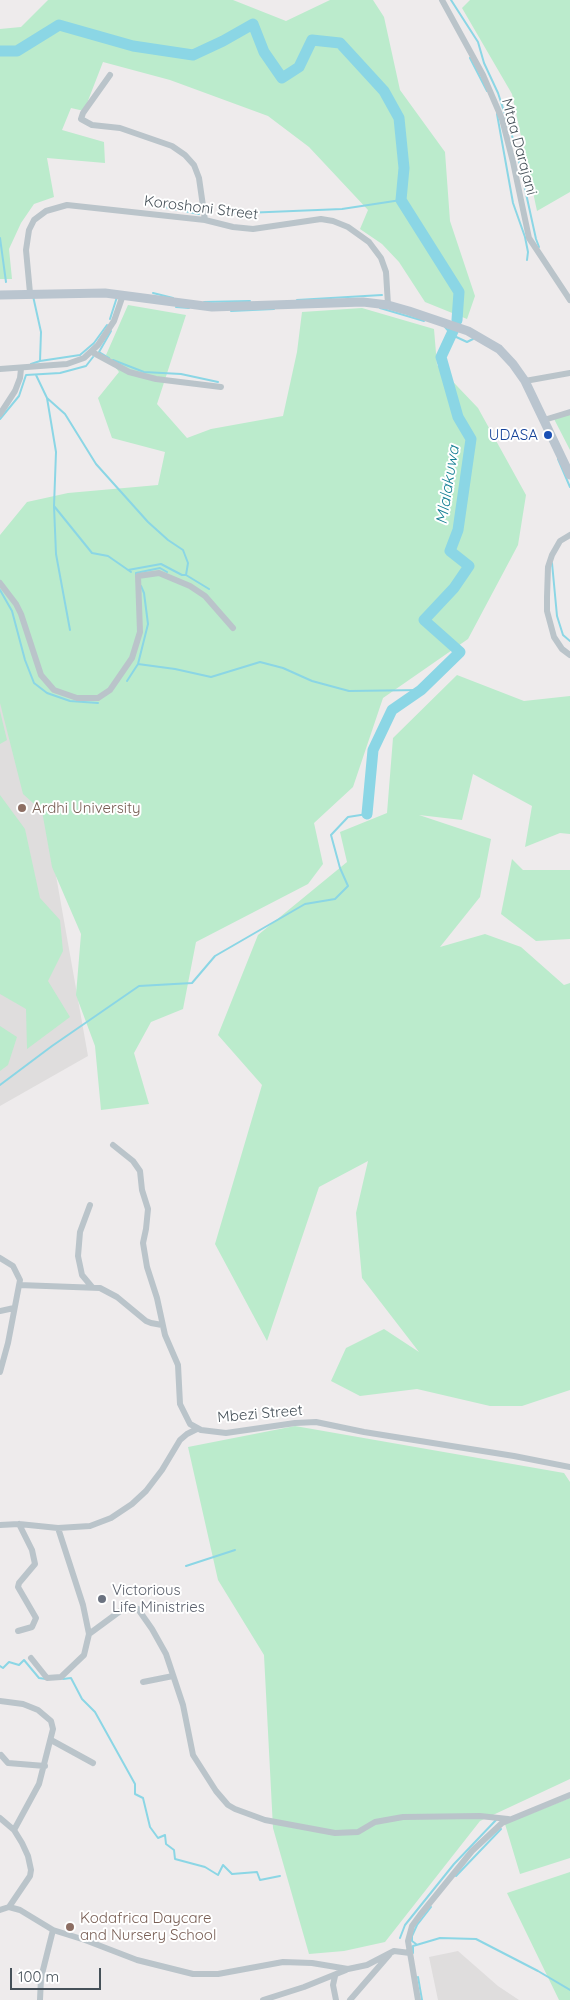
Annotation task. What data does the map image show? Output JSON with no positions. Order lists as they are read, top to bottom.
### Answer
{
  "streets": {
    "street": ["Mtaa Darajani", "Koroshoni Street", "Mbezi Street"]
  },
  "water": ["Mlalakuwa"],
  "places": [
    "UDASA",
    "Ardhi University",
    "Victorious Life Ministries",
    "Kodafrica Daycare and Nursery School"
  ],
  "scale_bar": "100 m"
}
